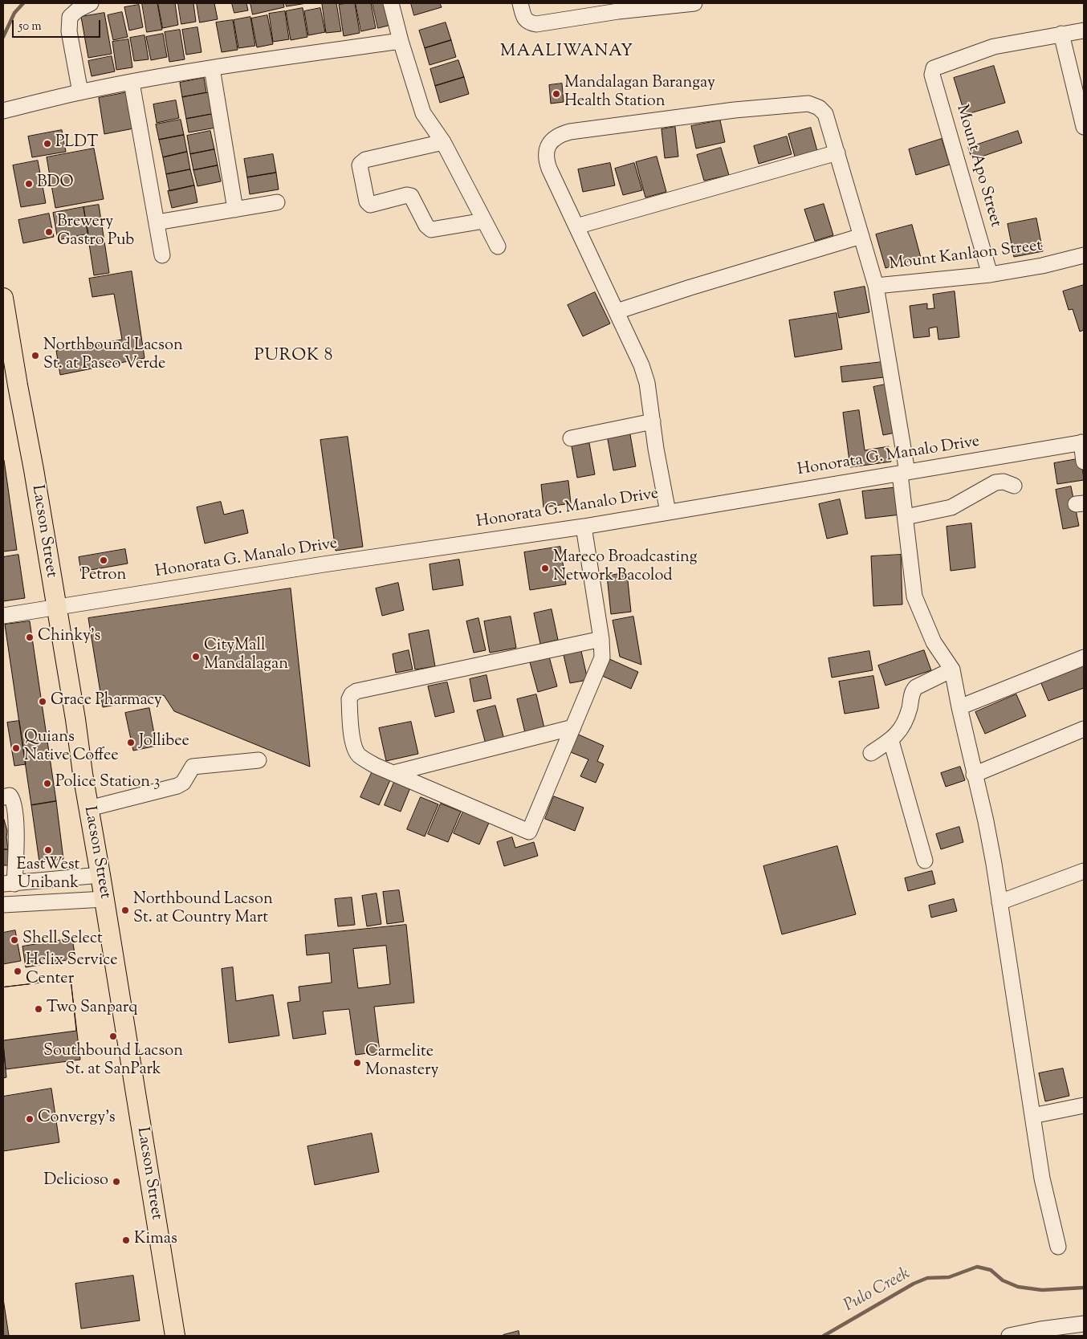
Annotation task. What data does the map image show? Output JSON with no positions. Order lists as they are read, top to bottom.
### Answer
{
  "streets": {
    "main road": ["Lacson Street"],
    "street": ["Mount Apo Street", "Mount Kanlaon Street", "Honorata G. Manalo Drive"]
  },
  "crossings": [
    ["Mount Apo Street", "Mount Kanlaon Street"],
    ["Honorata G. Manalo Drive", "Lacson Street"]
  ],
  "districts": ["MAALIWANAY", "PUROK 8"],
  "water": ["Pulo Creek"],
  "places": [
    "Mandalagan Barangay Health Station",
    "PLDT",
    "BDO",
    "Brewery Gastro Pub",
    "Northbound Lacson St. at Paseo Verde",
    "Petron",
    "Mareco Broadcasting Network Bacolod",
    "Chinky's",
    "CityMall Mandalagan",
    "Grace Pharmacy",
    "Jollibee",
    "Quians Native Coffee",
    "Police Station 3",
    "EastWest Unibank",
    "Northbound Lacson St. at Country Mart",
    "Shell Select",
    "Helix Service Center",
    "Two Sanparq",
    "Southbound Lacson St. at SanPark",
    "Carmelite Monastery",
    "Convergy's",
    "Delicioso",
    "Kimas"
  ],
  "scale_bar": "50 m"
}
